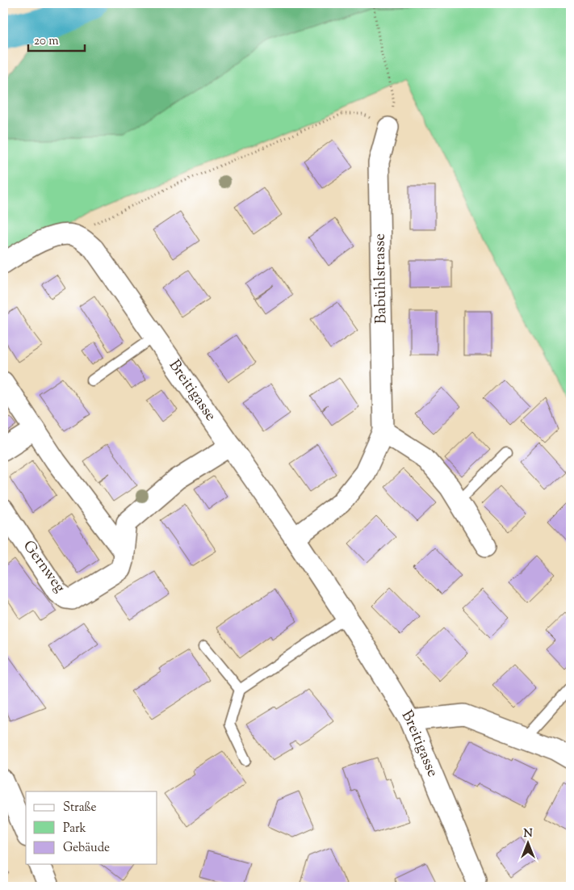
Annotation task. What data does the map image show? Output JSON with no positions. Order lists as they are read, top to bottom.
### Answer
{
  "streets": {
    "street": ["Babühlstrasse", "Breitigasse", "Gernweg"]
  },
  "crossings": [
    ["Babühlstrasse", "Breitigasse"],
    ["Breitigasse", "Gernweg"]
  ],
  "legend": ["Straße", "Park", "Gebäude"],
  "scale_bar": "20 m",
  "north": "top"
}
